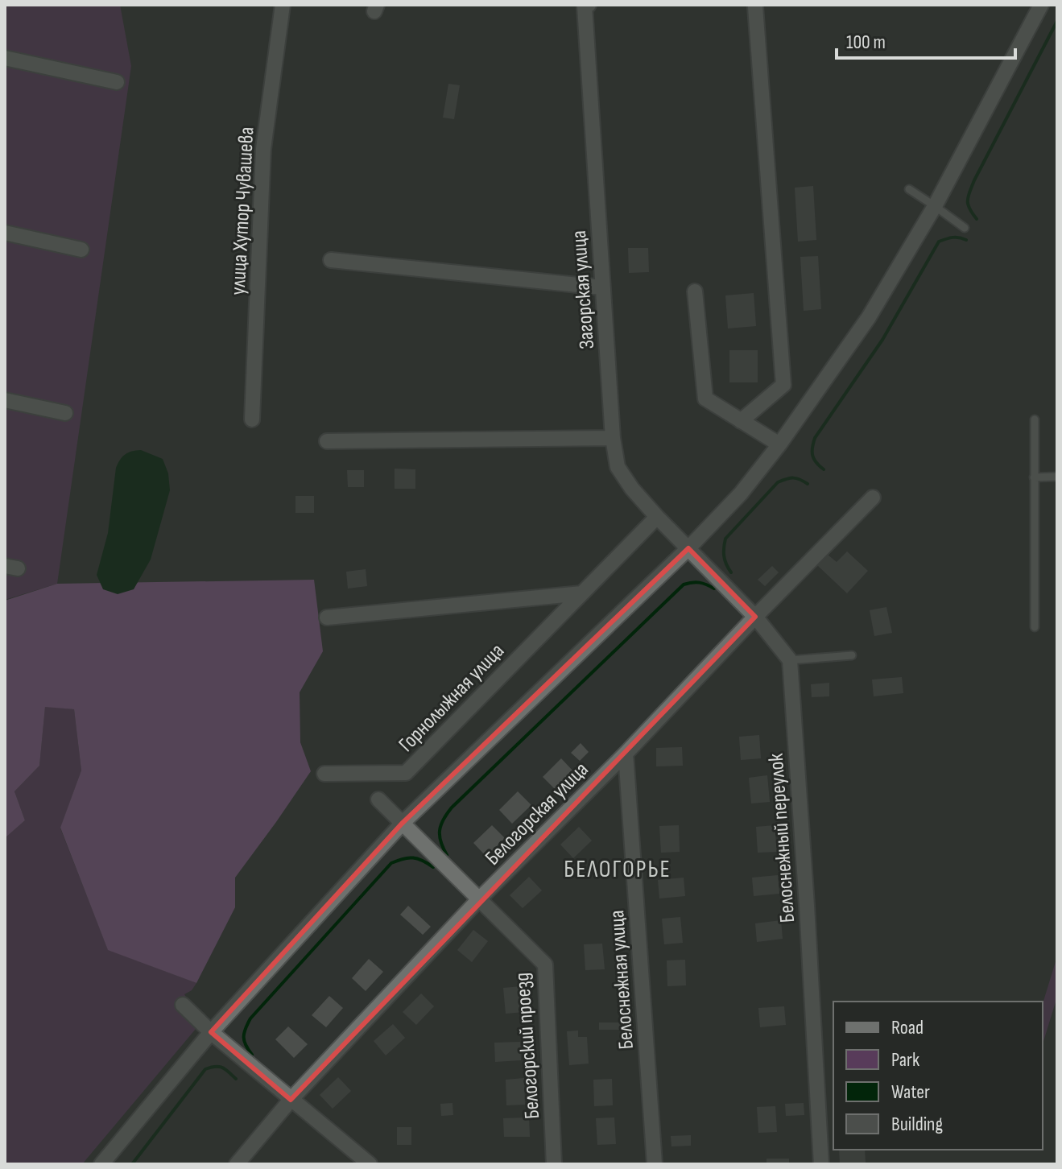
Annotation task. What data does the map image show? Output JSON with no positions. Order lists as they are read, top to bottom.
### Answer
{
  "streets": {
    "street": [
      "улица Хутор Чувашева",
      "Загорская улица",
      "Горнолыжная улица",
      "Белогорская улица",
      "Белоснежный переулок",
      "Белоснежная улица",
      "Белогорский проезд"
    ]
  },
  "crossings": [
    ["Загорская улица", "Горнолыжная улица"],
    ["Белогорская улица", "Белоснежная улица"],
    ["Белогорская улица", "Белогорский проезд"]
  ],
  "districts": ["БЕЛОГОРЬЕ"],
  "legend": [
    "Road",
    "Park",
    "Water",
    "Building"
  ],
  "scale_bar": "100 m"
}
